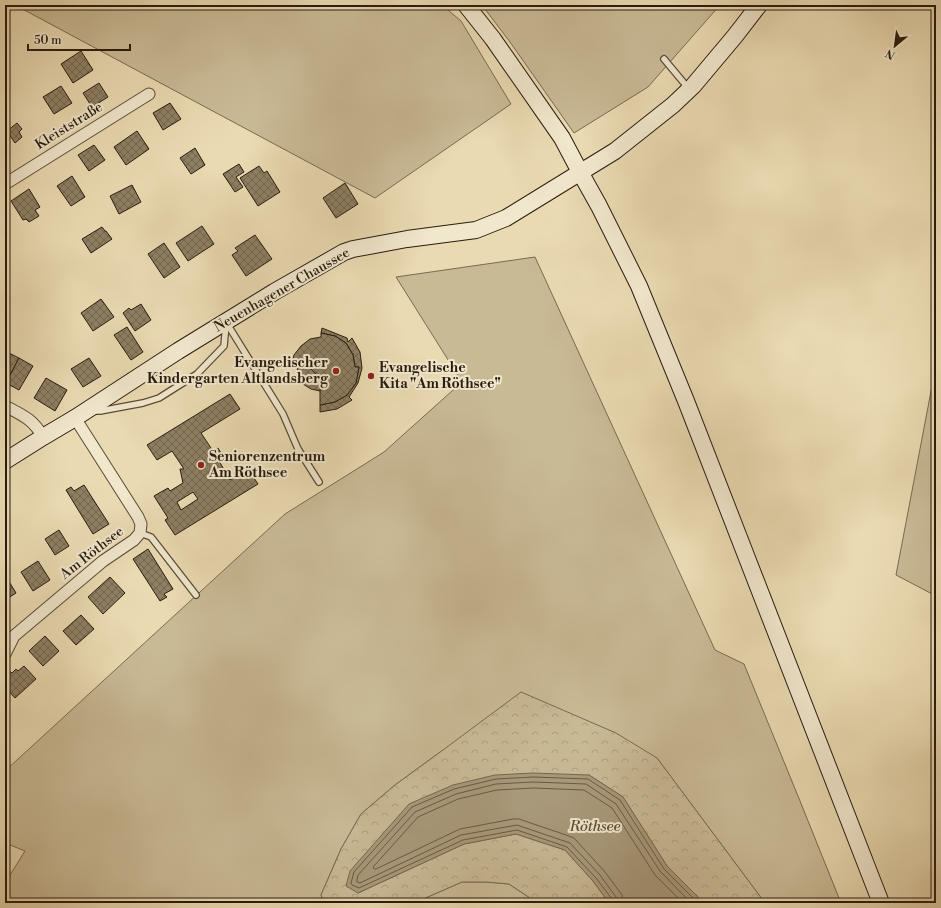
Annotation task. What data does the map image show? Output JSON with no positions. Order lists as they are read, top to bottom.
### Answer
{
  "streets": {
    "main road": ["Neuenhagener Chaussee"],
    "street": ["Kleiststraße", "Am Röthsee"]
  },
  "crossings": [
    ["Neuenhagener Chaussee", "Am Röthsee"]
  ],
  "water": ["Röthsee"],
  "places": ["Evangelischer Kindergarten Altlandsberg", "Evangelische Kita \"Am Röthsee\"", "Seniorenzentrum Am Röthsee"],
  "scale_bar": "50 m",
  "north": "bottom left"
}
